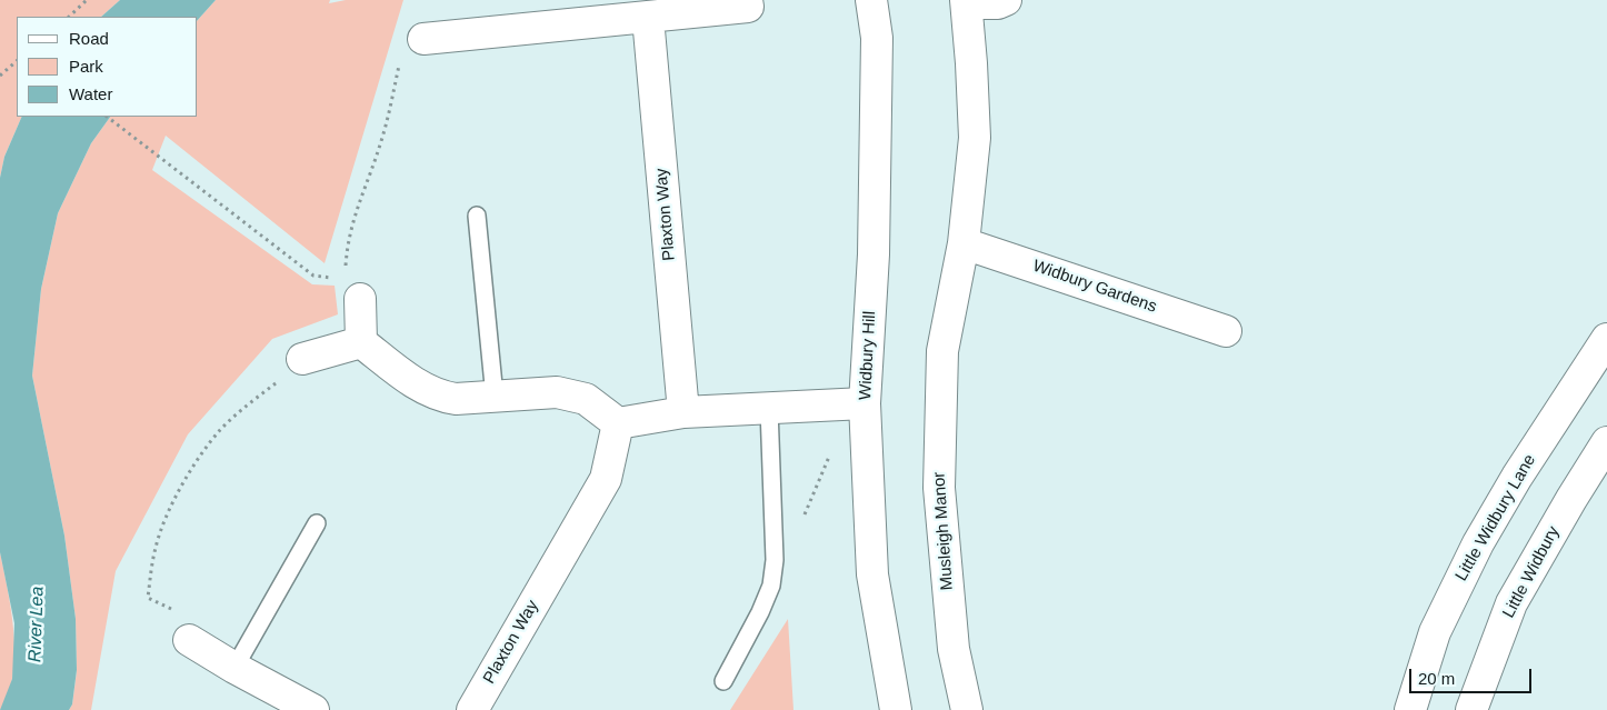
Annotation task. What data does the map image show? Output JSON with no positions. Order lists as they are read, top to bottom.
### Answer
{
  "streets": {
    "street": [
      "Plaxton Way",
      "Widbury Gardens",
      "Widbury Hill",
      "Little Widbury Lane",
      "Musleigh Manor",
      "Little Widbury"
    ]
  },
  "crossings": [
    ["Widbury Gardens", "Musleigh Manor"]
  ],
  "water": ["River Lea"],
  "legend": ["Road", "Park", "Water"],
  "scale_bar": "20 m"
}
